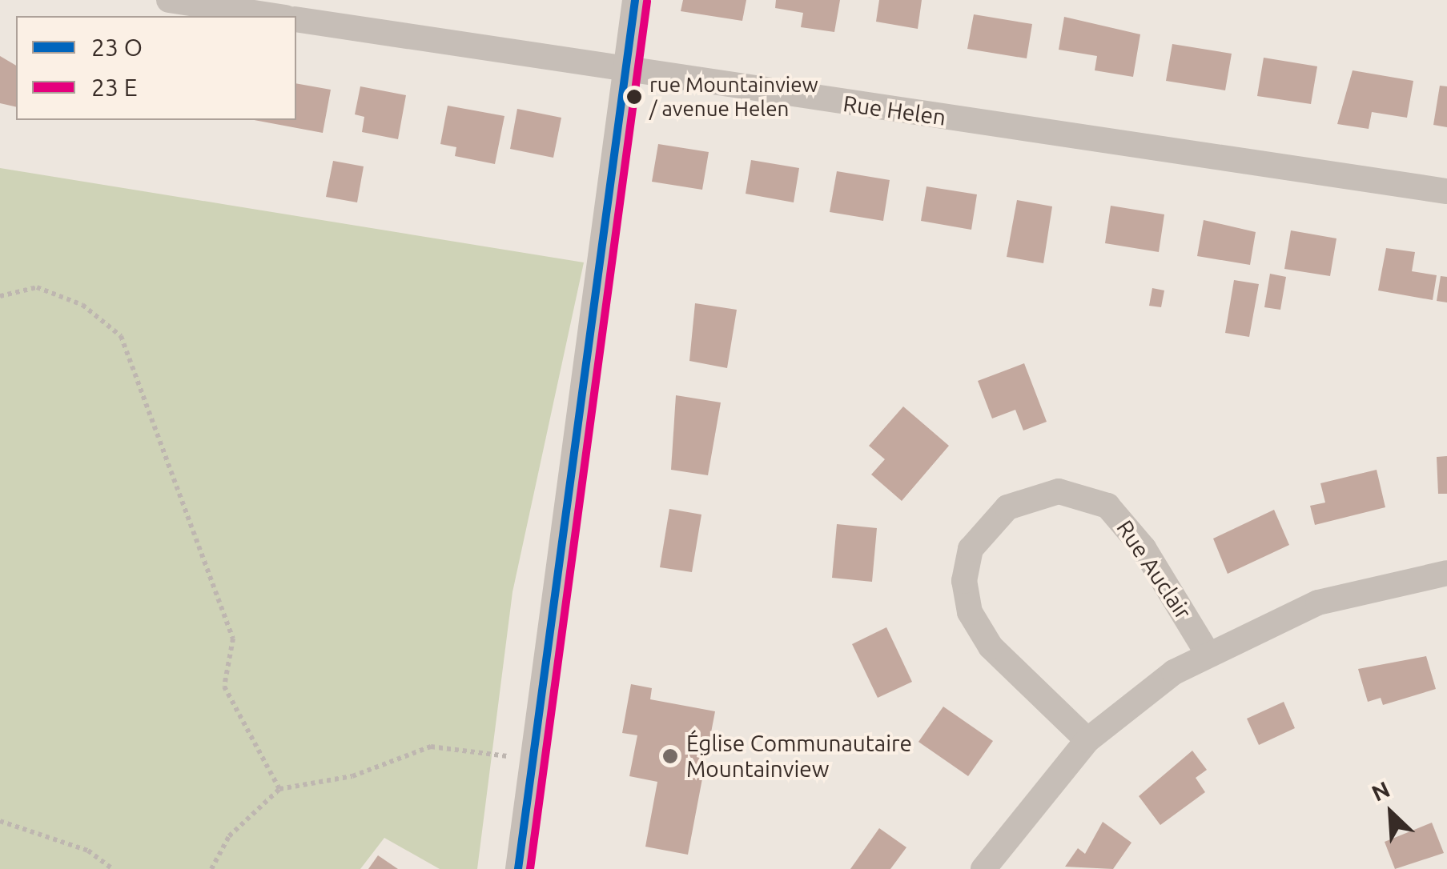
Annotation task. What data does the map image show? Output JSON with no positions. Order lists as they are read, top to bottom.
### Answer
{
  "streets": {
    "street": ["Rue Helen", "Rue Auclair"]
  },
  "places": ["rue Mountainview / avenue Helen", "Église Communautaire Mountainview"],
  "legend": ["23 O", "23 E"],
  "north": "top left"
}
